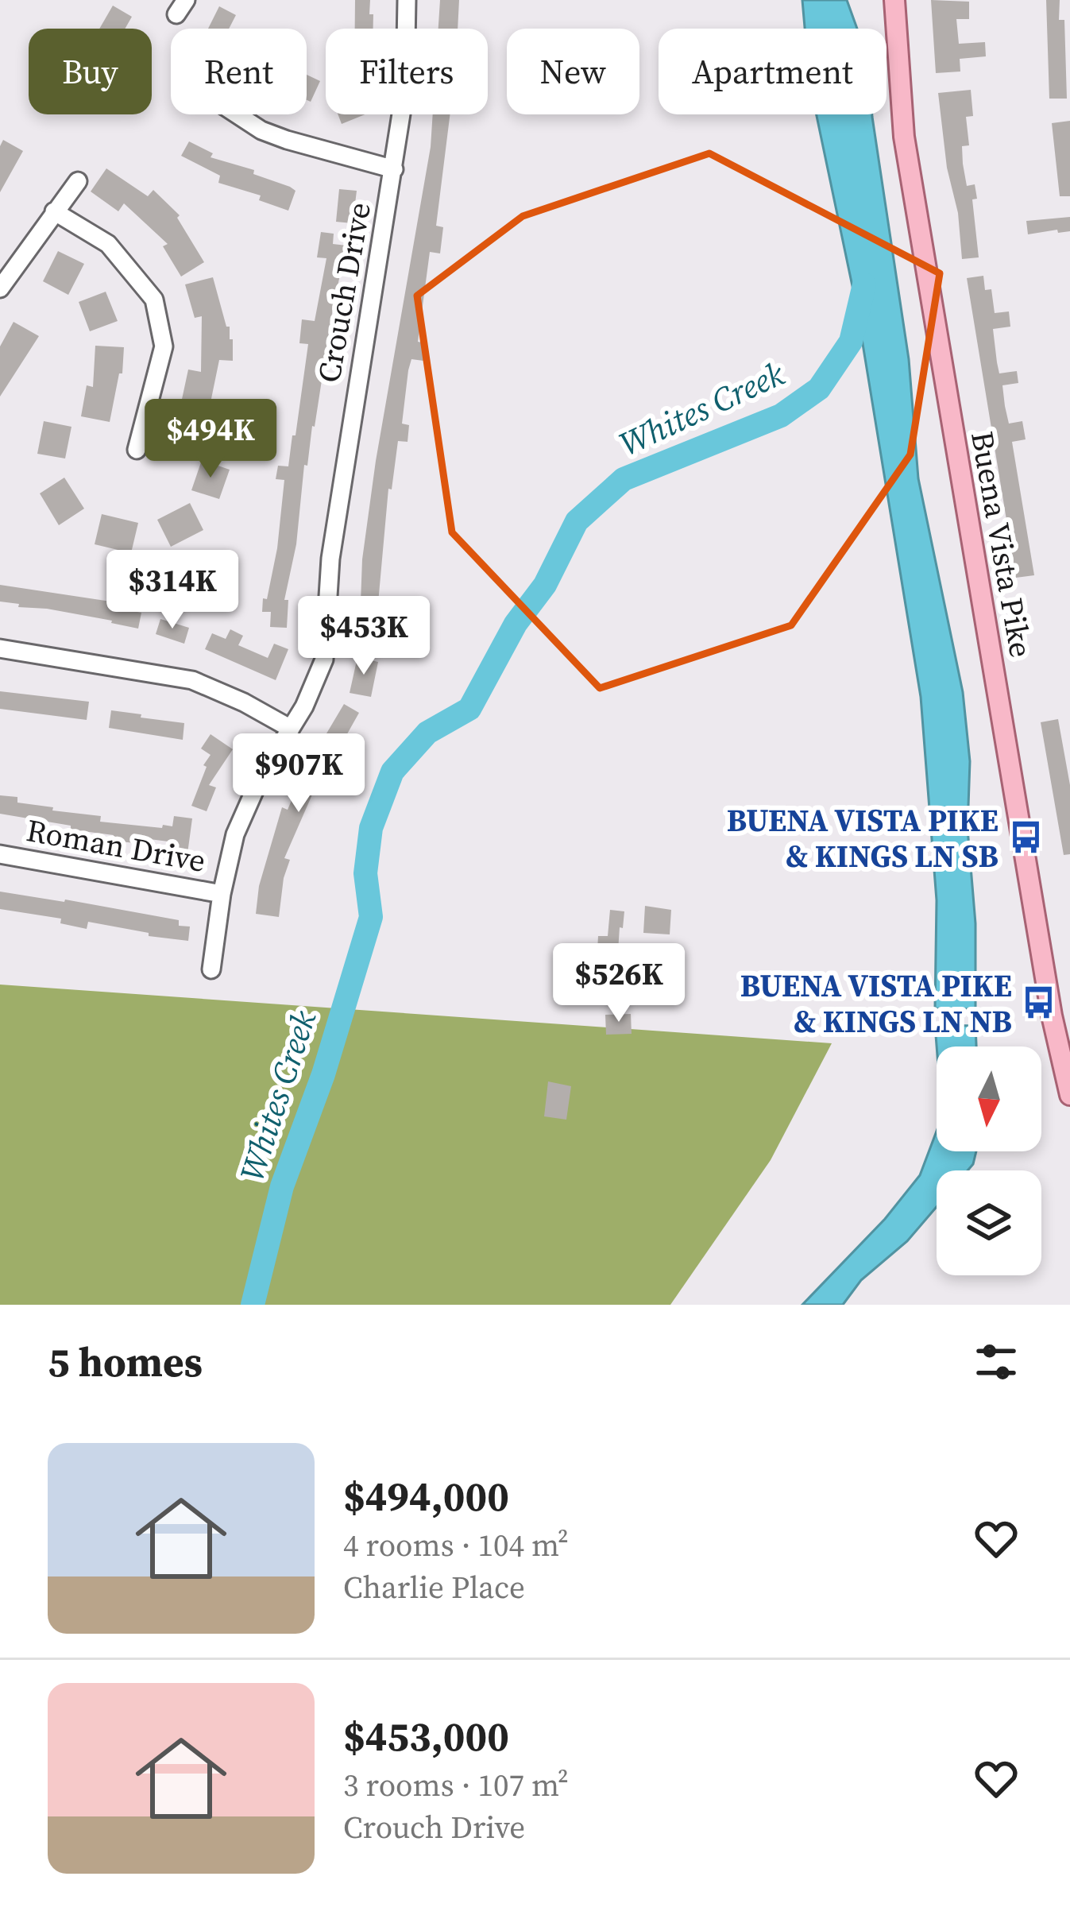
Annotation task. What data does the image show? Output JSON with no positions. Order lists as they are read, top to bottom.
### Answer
{
  "streets": {
    "main road": ["Buena Vista Pike"],
    "street": ["Crouch Drive", "Roman Drive"]
  },
  "crossings": [
    ["Crouch Drive", "Roman Drive"]
  ],
  "water": ["Whites Creek"],
  "places": {
    "bus stop": ["BUENA VISTA PIKE & KINGS LN SB", "BUENA VISTA PIKE & KINGS LN NB"]
  },
  "north": "bottom",
  "page": {
    "chip": [
      "Buy",
      "Rent",
      "Filters",
      "New",
      "Apartment"
    ],
    "price": [
      "$494K",
      "$314K",
      "$453K",
      "$907K",
      "$526K"
    ],
    "heading": "5 homes",
    "list": [
      {
        "name": "$494,000",
        "note": "4 rooms · 104 m² · Charlie Place"
      },
      {
        "name": "$453,000",
        "note": "3 rooms · 107 m² · Crouch Drive"
      }
    ]
  }
}
